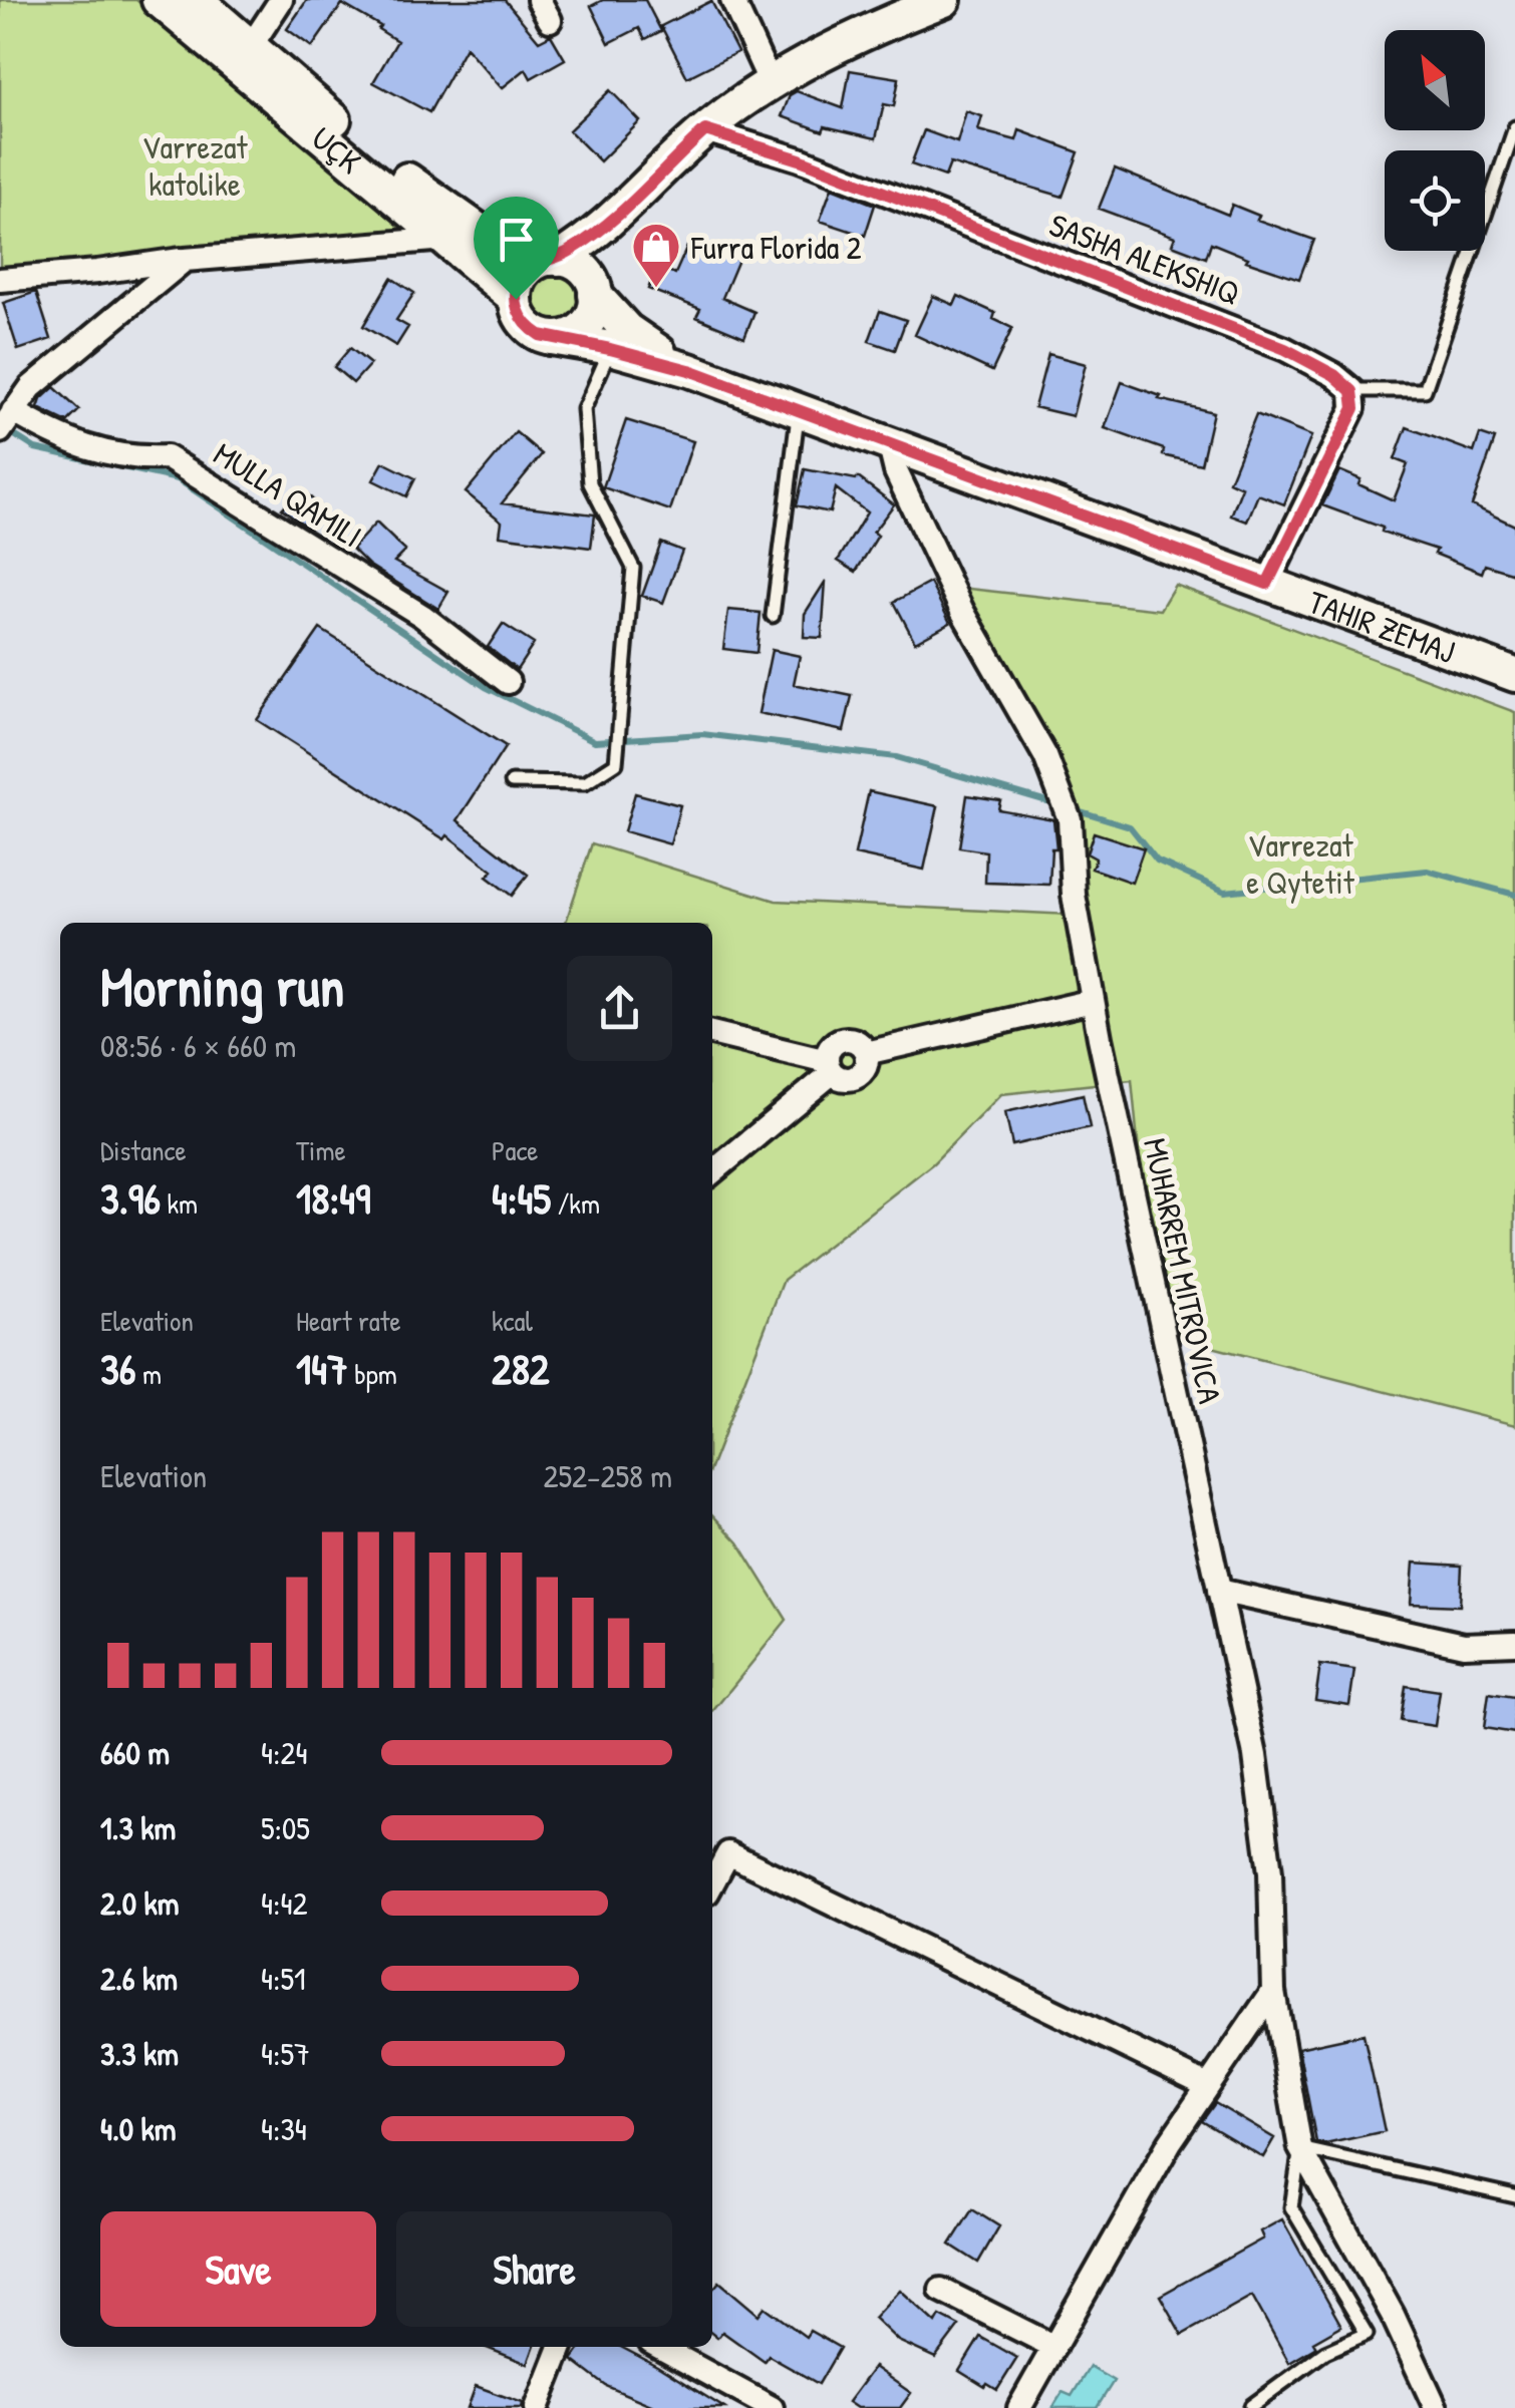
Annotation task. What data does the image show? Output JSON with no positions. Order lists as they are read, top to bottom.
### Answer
{
  "streets": {
    "main road": ["UÇK", "TAHIR ZEMAJ"],
    "street": ["SASHA ALEKSHIQ", "MULLA QAMILI", "MUHARREM MITROVICA"]
  },
  "crossings": [
    ["UÇK", "TAHIR ZEMAJ"],
    ["TAHIR ZEMAJ", "MUHARREM MITROVICA"]
  ],
  "parks": ["Varrezat katolike", "Varrezat e Qytetit"],
  "places": {
    "shop": ["Furra Florida 2"]
  },
  "north": "top left",
  "page": {
    "heading": ["Morning run", "08:56 · 6 × 660 m"],
    "stats": [
      ["Distance", "3.96 km"],
      ["Time", "18:49"],
      ["Pace", "4:45 /km"],
      ["Elevation", "36 m"],
      ["Heart rate", "147 bpm"],
      ["kcal", "282"]
    ],
    "chart": ["Elevation", "252–258 m"],
    "list": [
      {
        "name": "660 m",
        "note": "4:24"
      },
      {
        "name": "1.3 km",
        "note": "5:05"
      },
      {
        "name": "2.0 km",
        "note": "4:42"
      },
      {
        "name": "2.6 km",
        "note": "4:51"
      },
      {
        "name": "3.3 km",
        "note": "4:57"
      },
      {
        "name": "4.0 km",
        "note": "4:34"
      }
    ],
    "buttons": ["Save", "Share"]
  }
}
